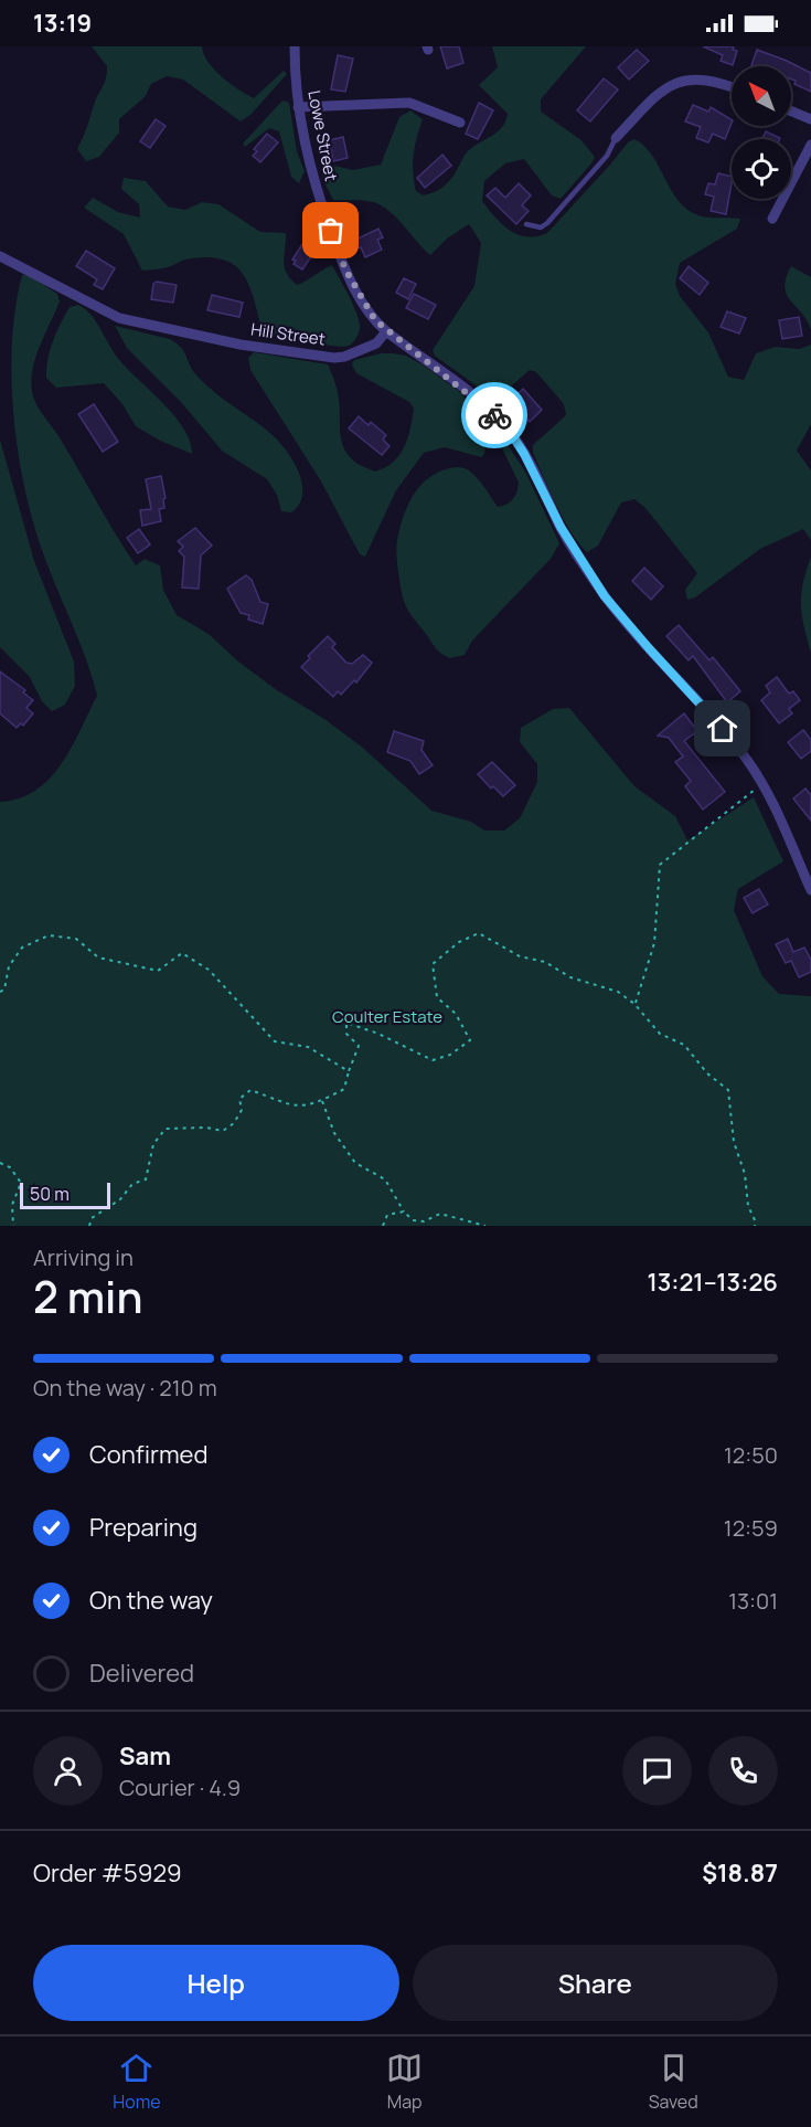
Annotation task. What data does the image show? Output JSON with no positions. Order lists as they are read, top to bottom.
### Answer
{
  "streets": {
    "street": ["Lowe Street", "Hill Street"]
  },
  "crossings": [
    ["Lowe Street", "Hill Street"]
  ],
  "parks": ["Coulter Estate"],
  "scale_bar": "50 m",
  "north": "top left",
  "page": {
    "status": "13:19",
    "scale": "50 m",
    "heading": ["2 min", "Arriving in", "13:21–13:26"],
    "panel": [
      "Sam",
      "Courier · 4.9",
      "Order #5929",
      "$18.87"
    ],
    "bar": "On the way · 210 m",
    "list": [
      ["Confirmed", "12:50"],
      ["Preparing", "12:59"],
      ["On the way", "13:01"],
      "Delivered"
    ],
    "buttons": ["Help", "Share"],
    "tabs": ["Home", "Map", "Saved"]
  }
}
